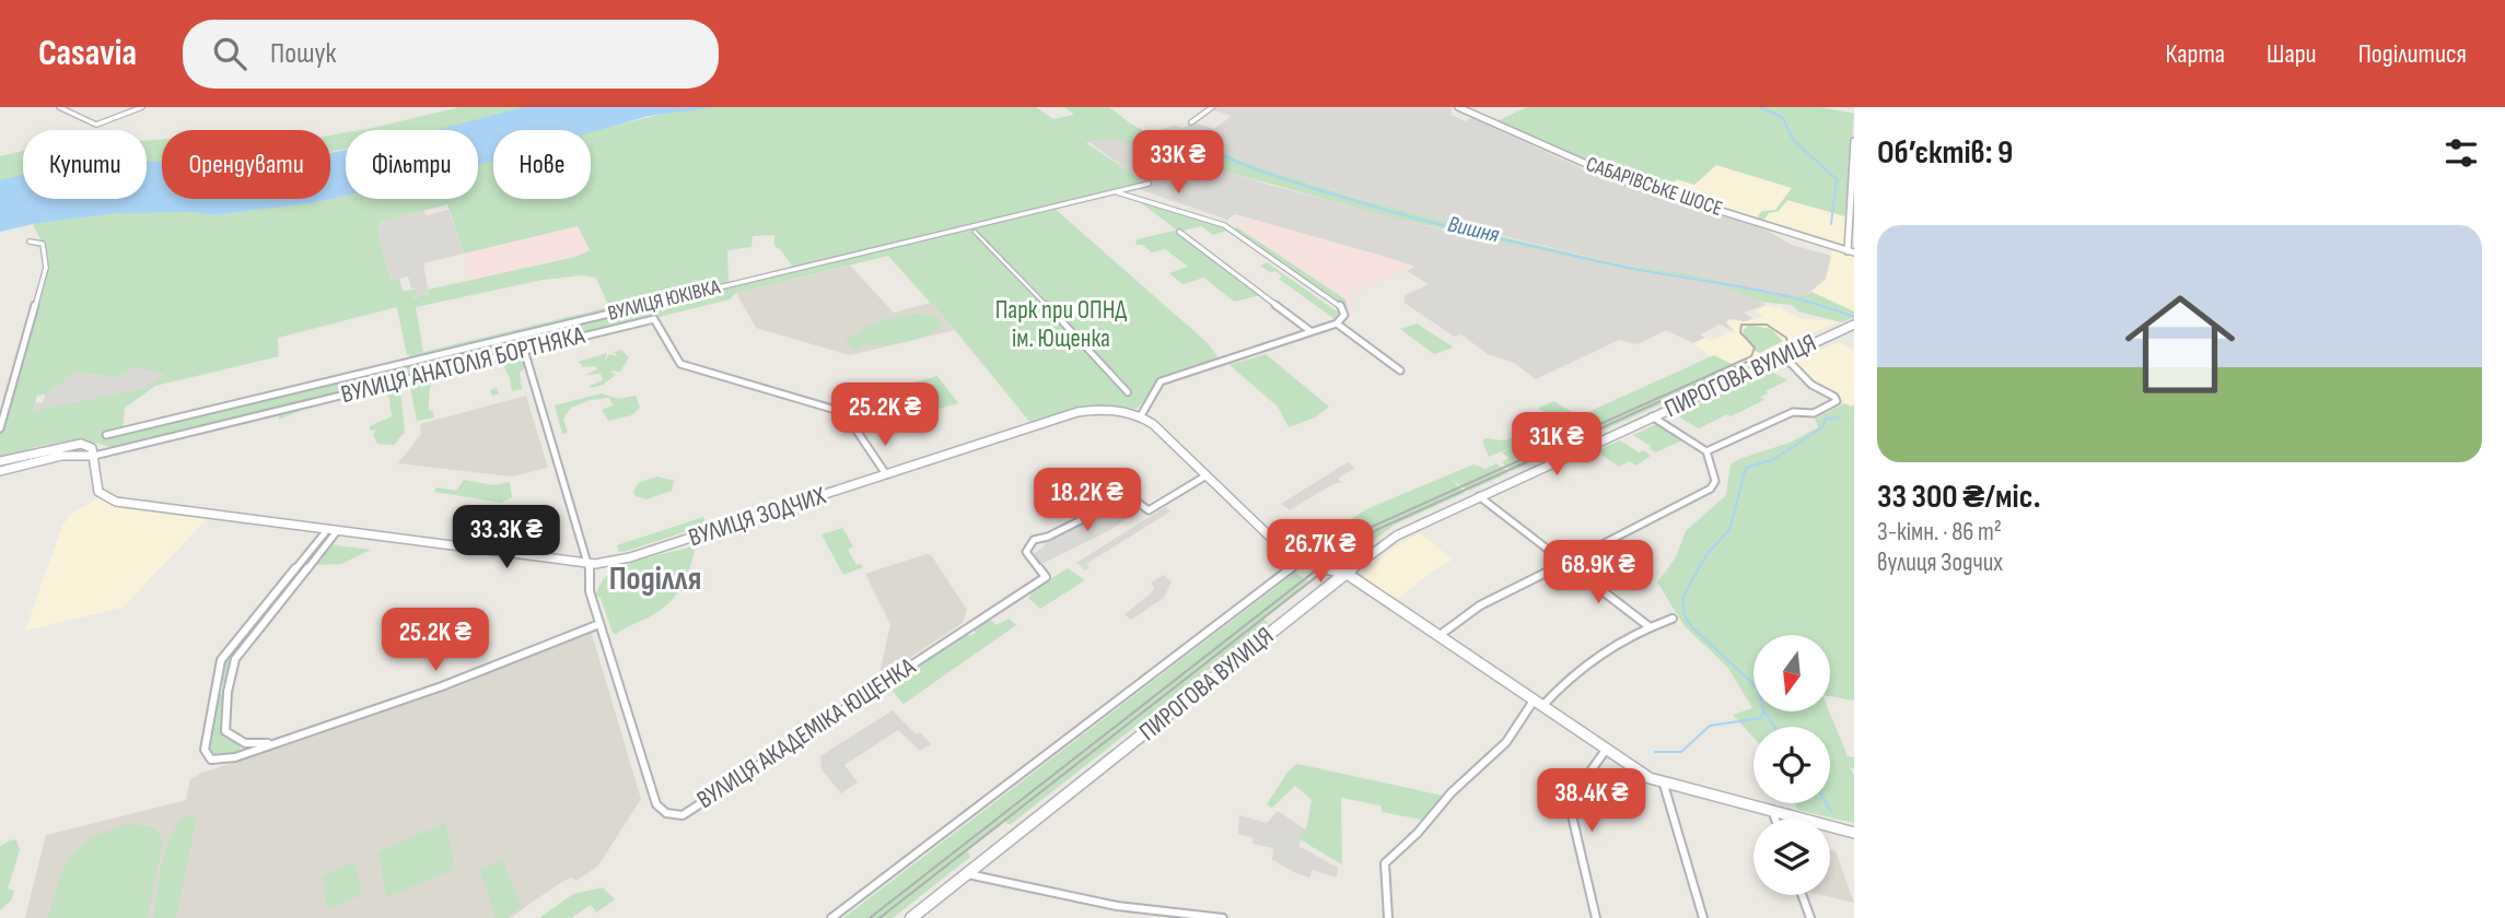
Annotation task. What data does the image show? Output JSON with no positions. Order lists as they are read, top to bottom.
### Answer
{
  "streets": {
    "main road": ["ПИРОГОВА ВУЛИЦЯ", "ВУЛИЦЯ ЗОДЧИХ"],
    "street": [
      "САБАРІВСЬКЕ ШОСЕ",
      "ВУЛИЦЯ ЮКІВКА",
      "ВУЛИЦЯ АНАТОЛІЯ БОРТНЯКА",
      "ВУЛИЦЯ АКАДЕМІКА ЮЩЕНКА"
    ]
  },
  "crossings": [
    ["ВУЛИЦЯ АНАТОЛІЯ БОРТНЯКА", "ВУЛИЦЯ ЗОДЧИХ"],
    ["ВУЛИЦЯ АНАТОЛІЯ БОРТНЯКА", "ВУЛИЦЯ АКАДЕМІКА ЮЩЕНКА"],
    ["ПИРОГОВА ВУЛИЦЯ", "ВУЛИЦЯ ЗОДЧИХ"],
    ["ВУЛИЦЯ ЗОДЧИХ", "ВУЛИЦЯ АКАДЕМІКА ЮЩЕНКА"]
  ],
  "districts": ["Поділля"],
  "water": ["Вишня"],
  "parks": ["Парк при ОПНД ім. Ющенка"],
  "north": "bottom",
  "page": {
    "header": "Casavia",
    "search": "Пошук",
    "nav": ["Карта", "Шари", "Поділитися"],
    "heading": "Об’єктів: 9",
    "price": [
      "33K ₴",
      "25.2K ₴",
      "31K ₴",
      "18.2K ₴",
      "33.3K ₴",
      "26.7K ₴",
      "68.9K ₴",
      "25.2K ₴",
      "38.4K ₴"
    ],
    "chip": [
      "Купити",
      "Орендувати",
      "Фільтри",
      "Нове"
    ],
    "list": [
      {
        "name": "33 300 ₴/міс.",
        "note": "3-кімн. · 86 m² · вулиця Зодчих"
      }
    ]
  }
}
